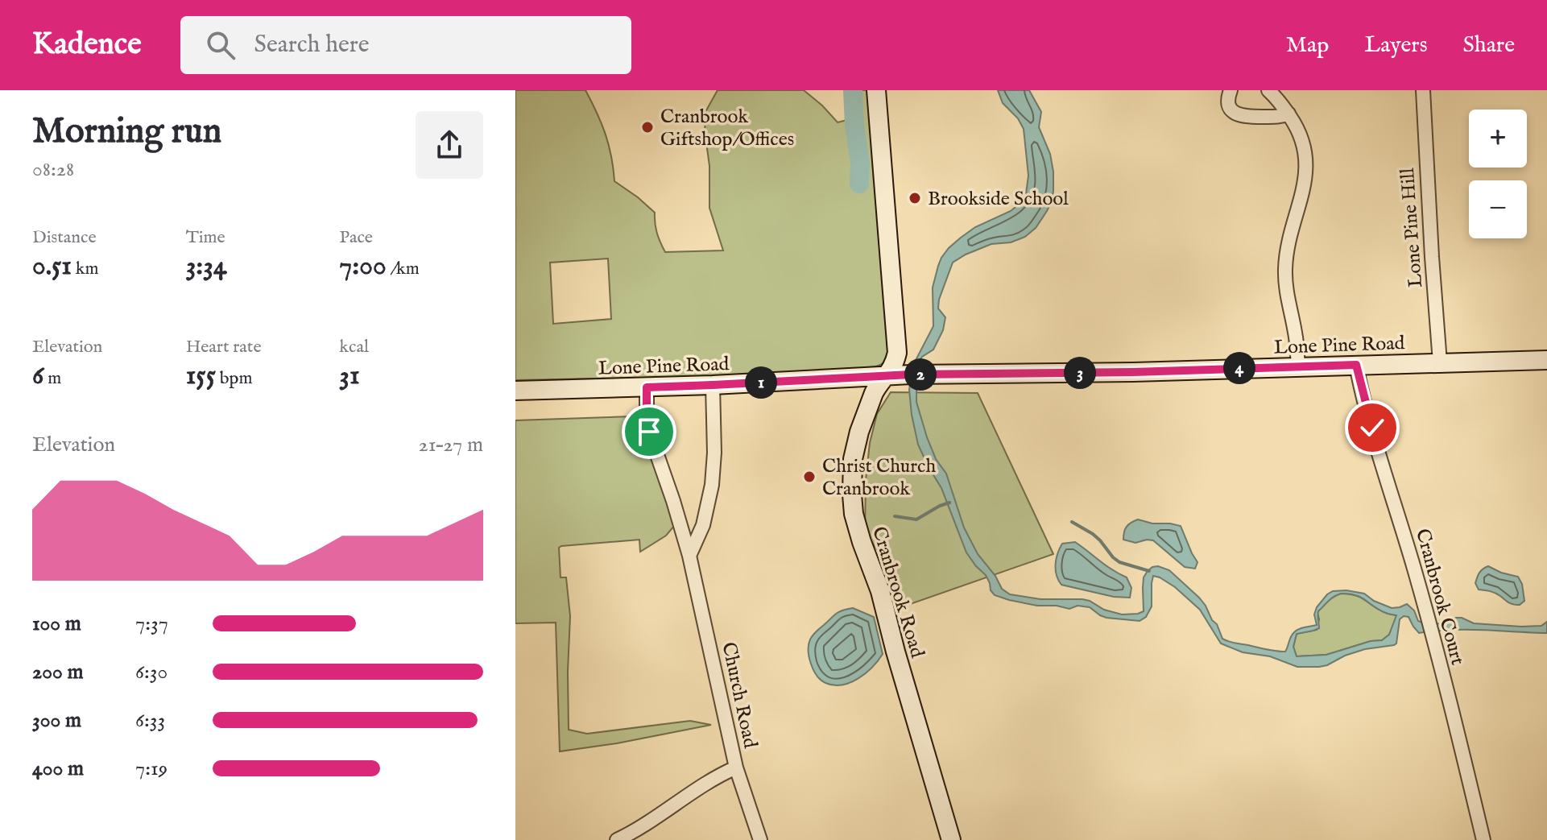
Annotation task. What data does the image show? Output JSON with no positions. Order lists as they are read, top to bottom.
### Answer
{
  "streets": {
    "street": [
      "Lone Pine Hill",
      "Lone Pine Road",
      "Cranbrook Road",
      "Cranbrook Court",
      "Church Road"
    ]
  },
  "crossings": [
    ["Lone Pine Hill", "Lone Pine Road"],
    ["Lone Pine Road", "Cranbrook Road"],
    ["Lone Pine Road", "Cranbrook Court"],
    ["Lone Pine Road", "Church Road"]
  ],
  "places": ["Cranbrook Giftshop/Offices", "Brookside School", "Christ Church Cranbrook"],
  "page": {
    "header": "Kadence",
    "search": "Search here",
    "nav": ["Map", "Layers", "Share"],
    "heading": ["Morning run", "08:28"],
    "map_buttons": ["+", "−"],
    "stats": [
      ["Distance", "0.51 km"],
      ["Time", "3:34"],
      ["Pace", "7:00 /km"],
      ["Elevation", "6 m"],
      ["Heart rate", "155 bpm"],
      ["kcal", "31"]
    ],
    "pins": [
      "4",
      "3",
      "2",
      "1"
    ],
    "chart": ["Elevation", "21–27 m"],
    "list": [
      {
        "name": "100 m",
        "note": "7:37"
      },
      {
        "name": "200 m",
        "note": "6:30"
      },
      {
        "name": "300 m",
        "note": "6:33"
      },
      {
        "name": "400 m",
        "note": "7:19"
      }
    ]
  }
}
